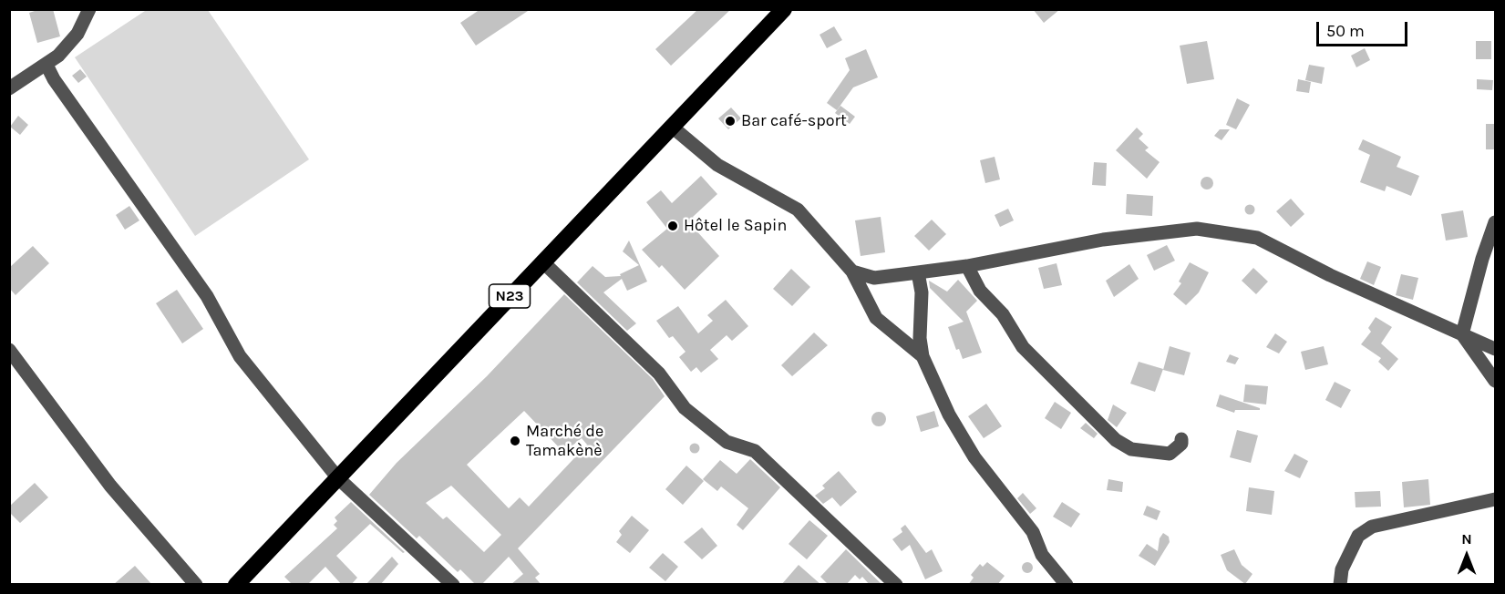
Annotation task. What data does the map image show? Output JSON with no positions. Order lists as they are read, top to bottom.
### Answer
{
  "streets": {
    "highway": ["N23"]
  },
  "places": ["Bar café-sport", "Hôtel le Sapin", "Marché de Tamakènè"],
  "scale_bar": "50 m",
  "north": "top"
}
